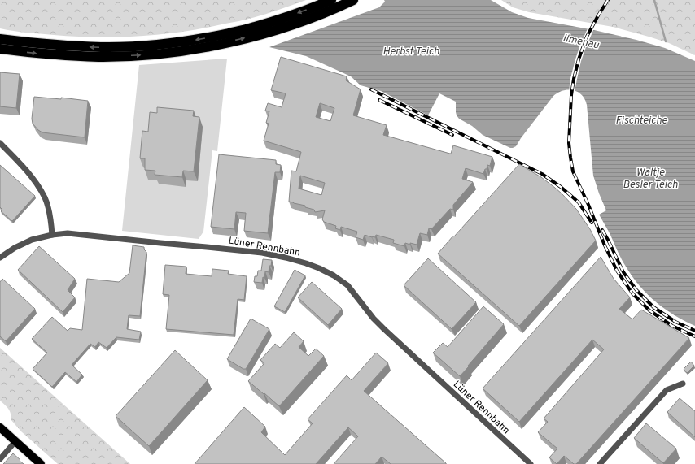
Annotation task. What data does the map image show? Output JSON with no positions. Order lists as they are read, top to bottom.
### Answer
{
  "streets": {
    "street": ["Lüner Rennbahn"]
  },
  "water": [
    "Ilmenau",
    "Herbst Teich",
    "Fischteiche",
    "Waltje Besler Teich"
  ]
}
